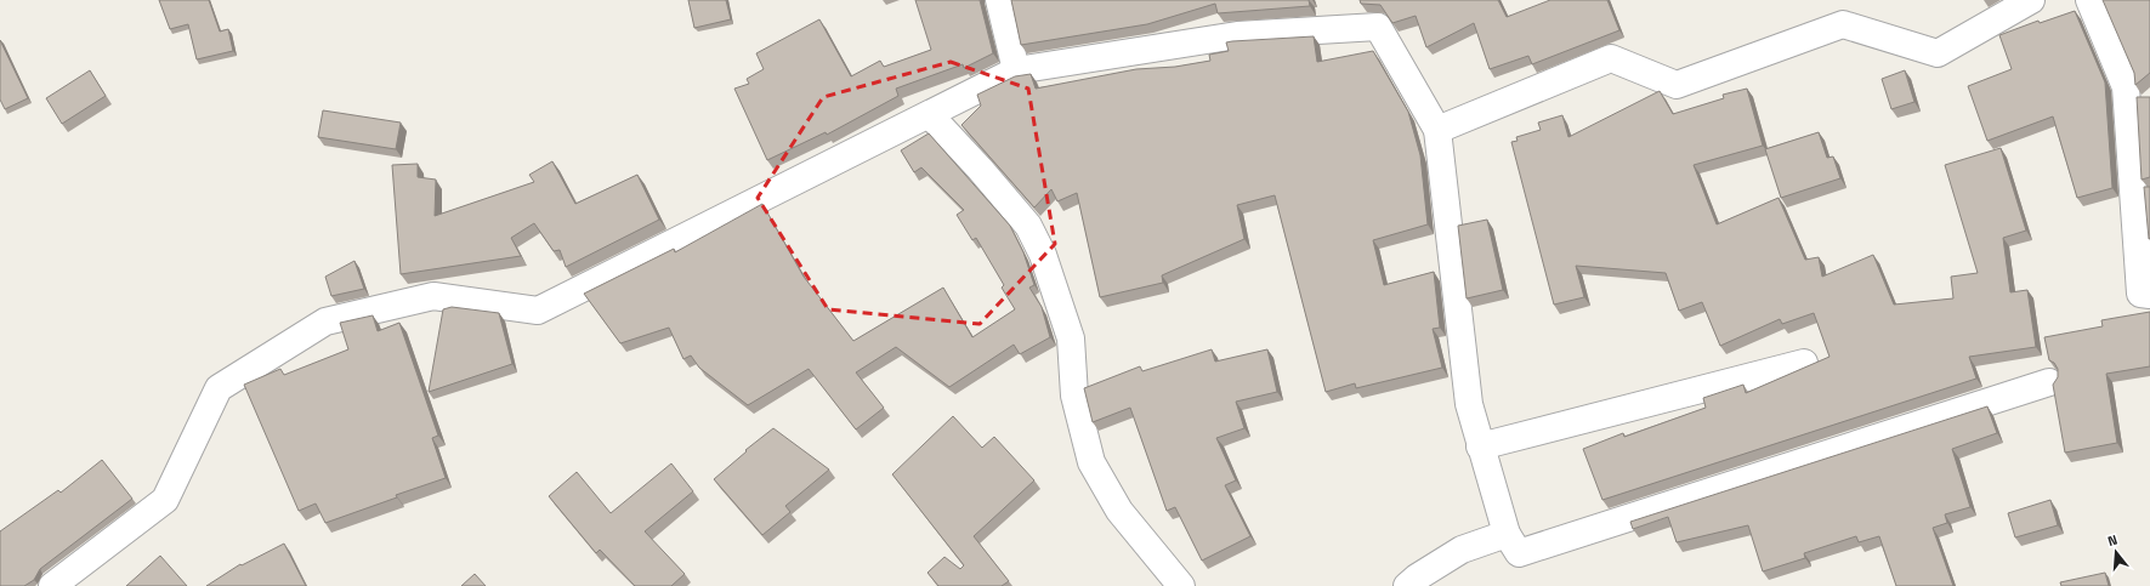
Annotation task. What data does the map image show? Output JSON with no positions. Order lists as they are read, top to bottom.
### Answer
{
  "north": "top"
}
